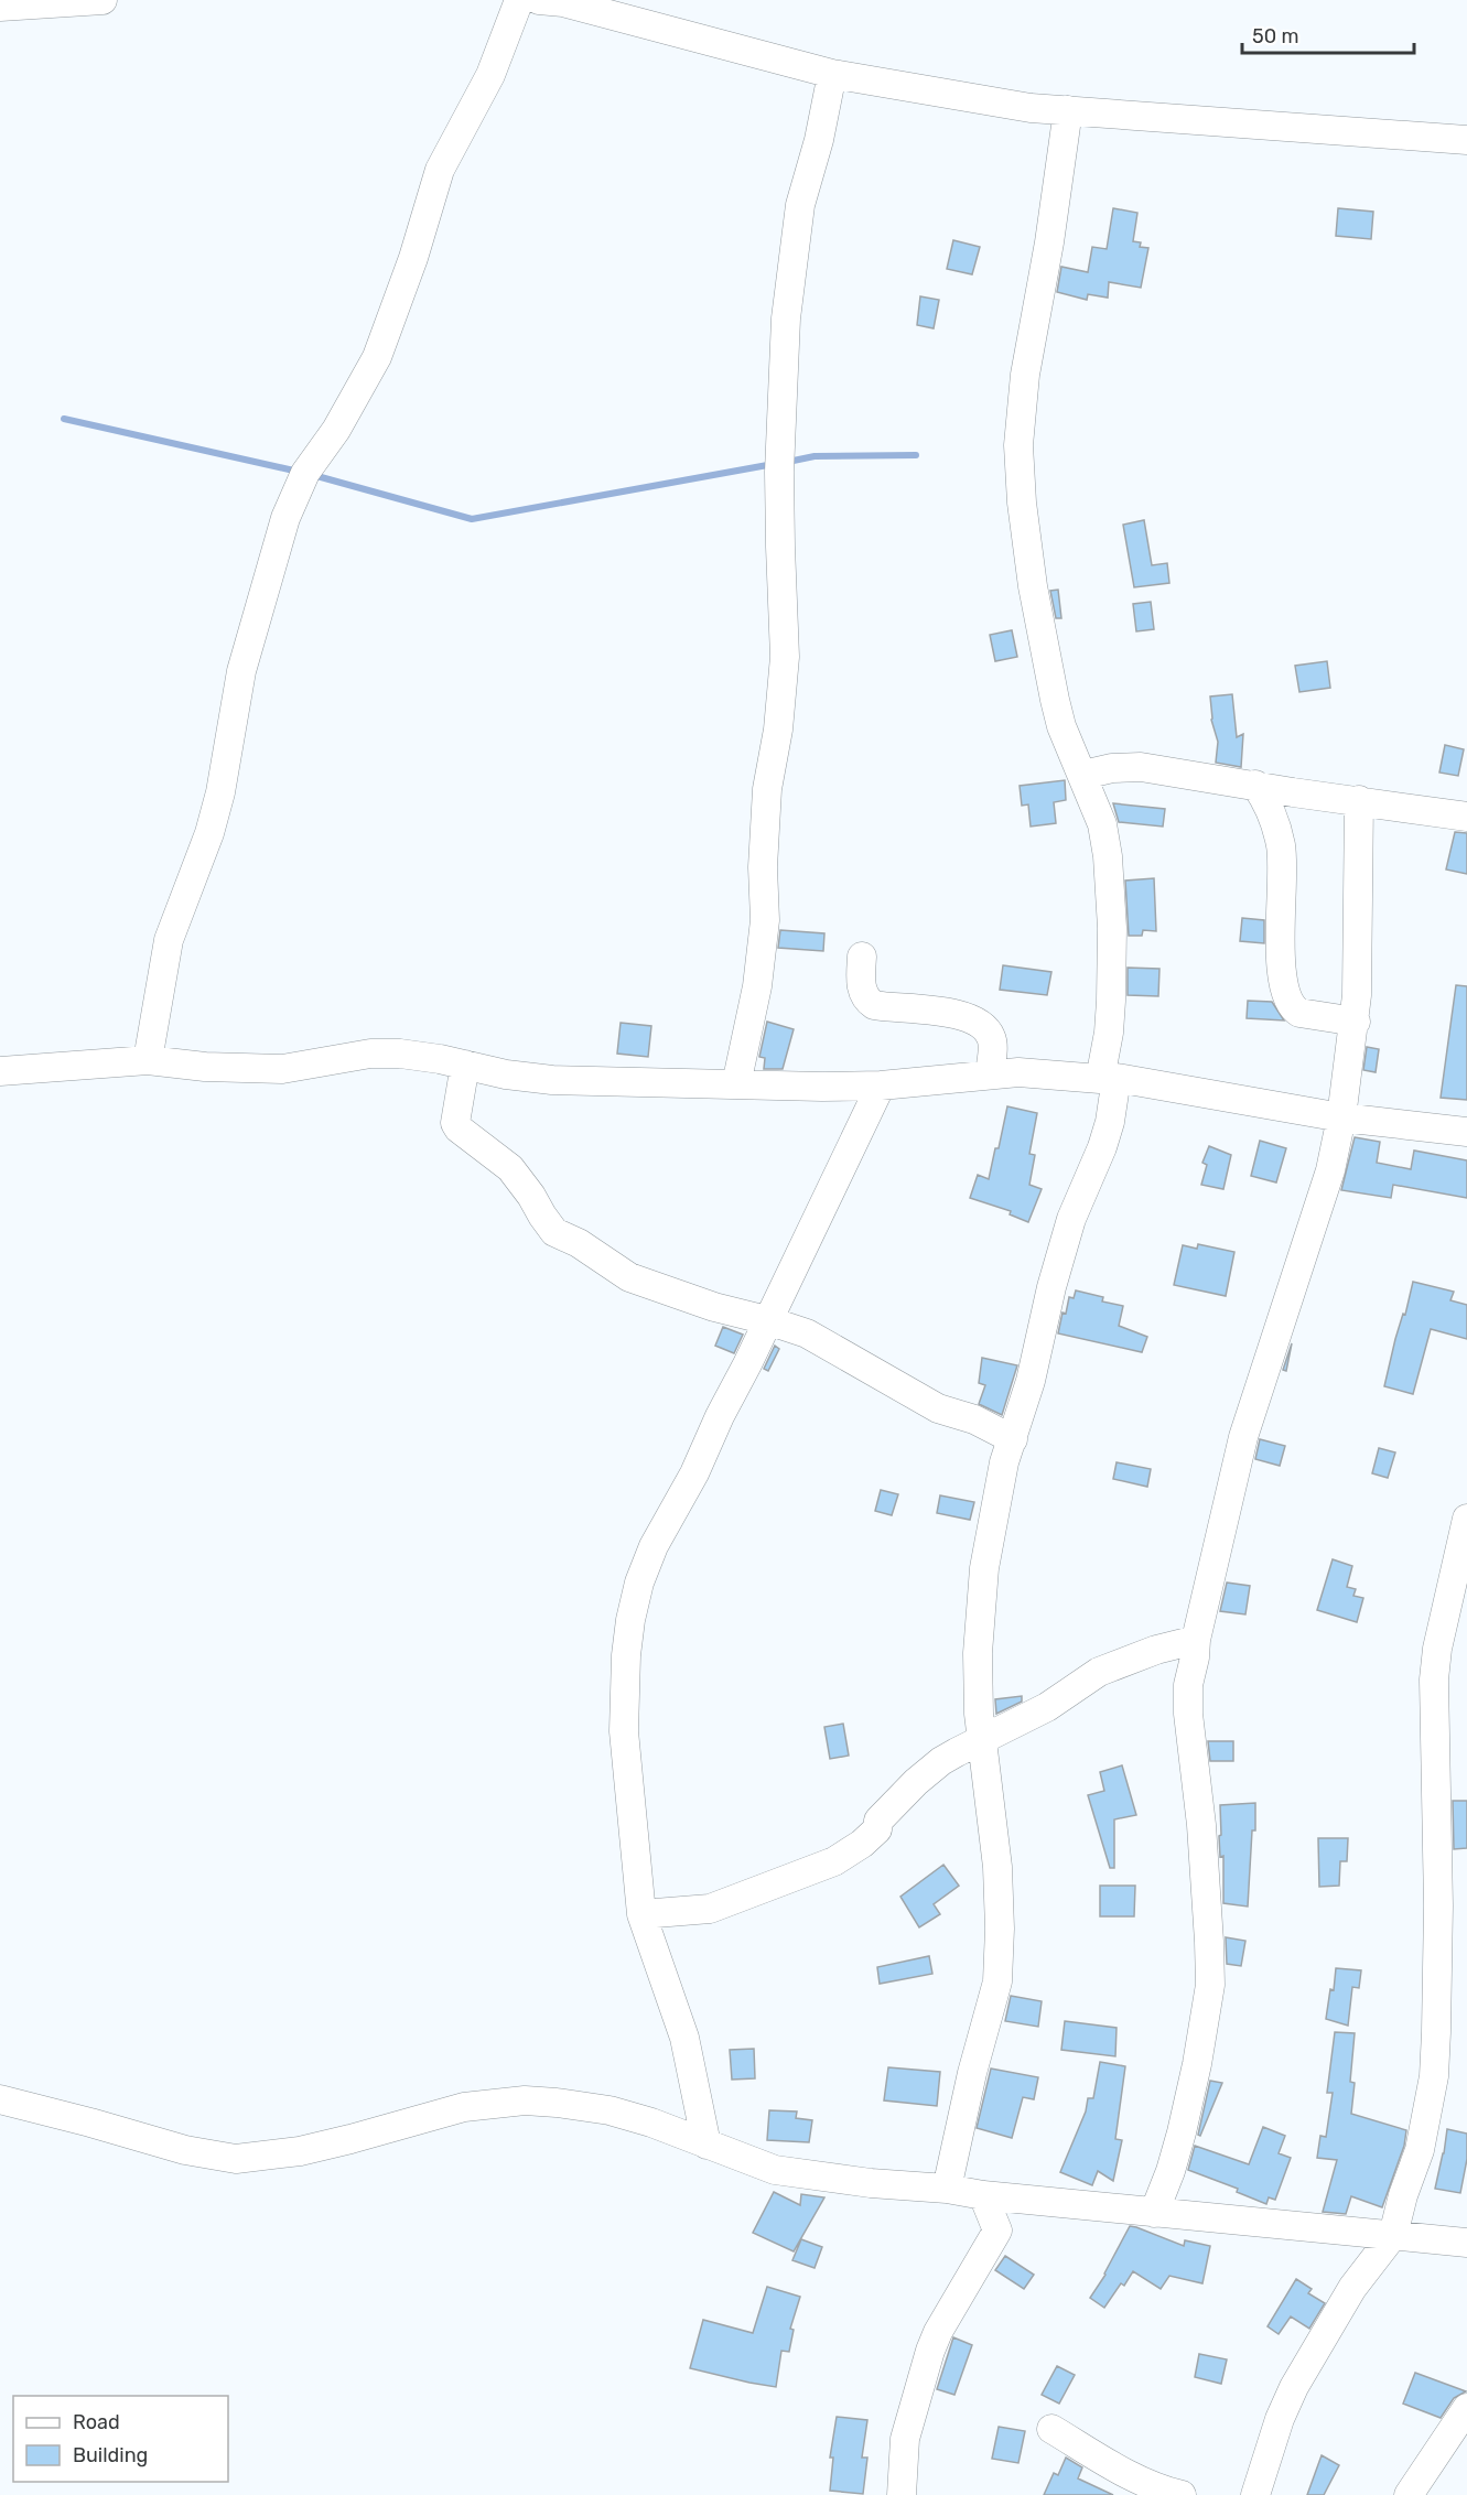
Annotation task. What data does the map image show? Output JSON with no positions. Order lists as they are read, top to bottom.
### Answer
{
  "legend": ["Road", "Building"],
  "scale_bar": "50 m"
}
